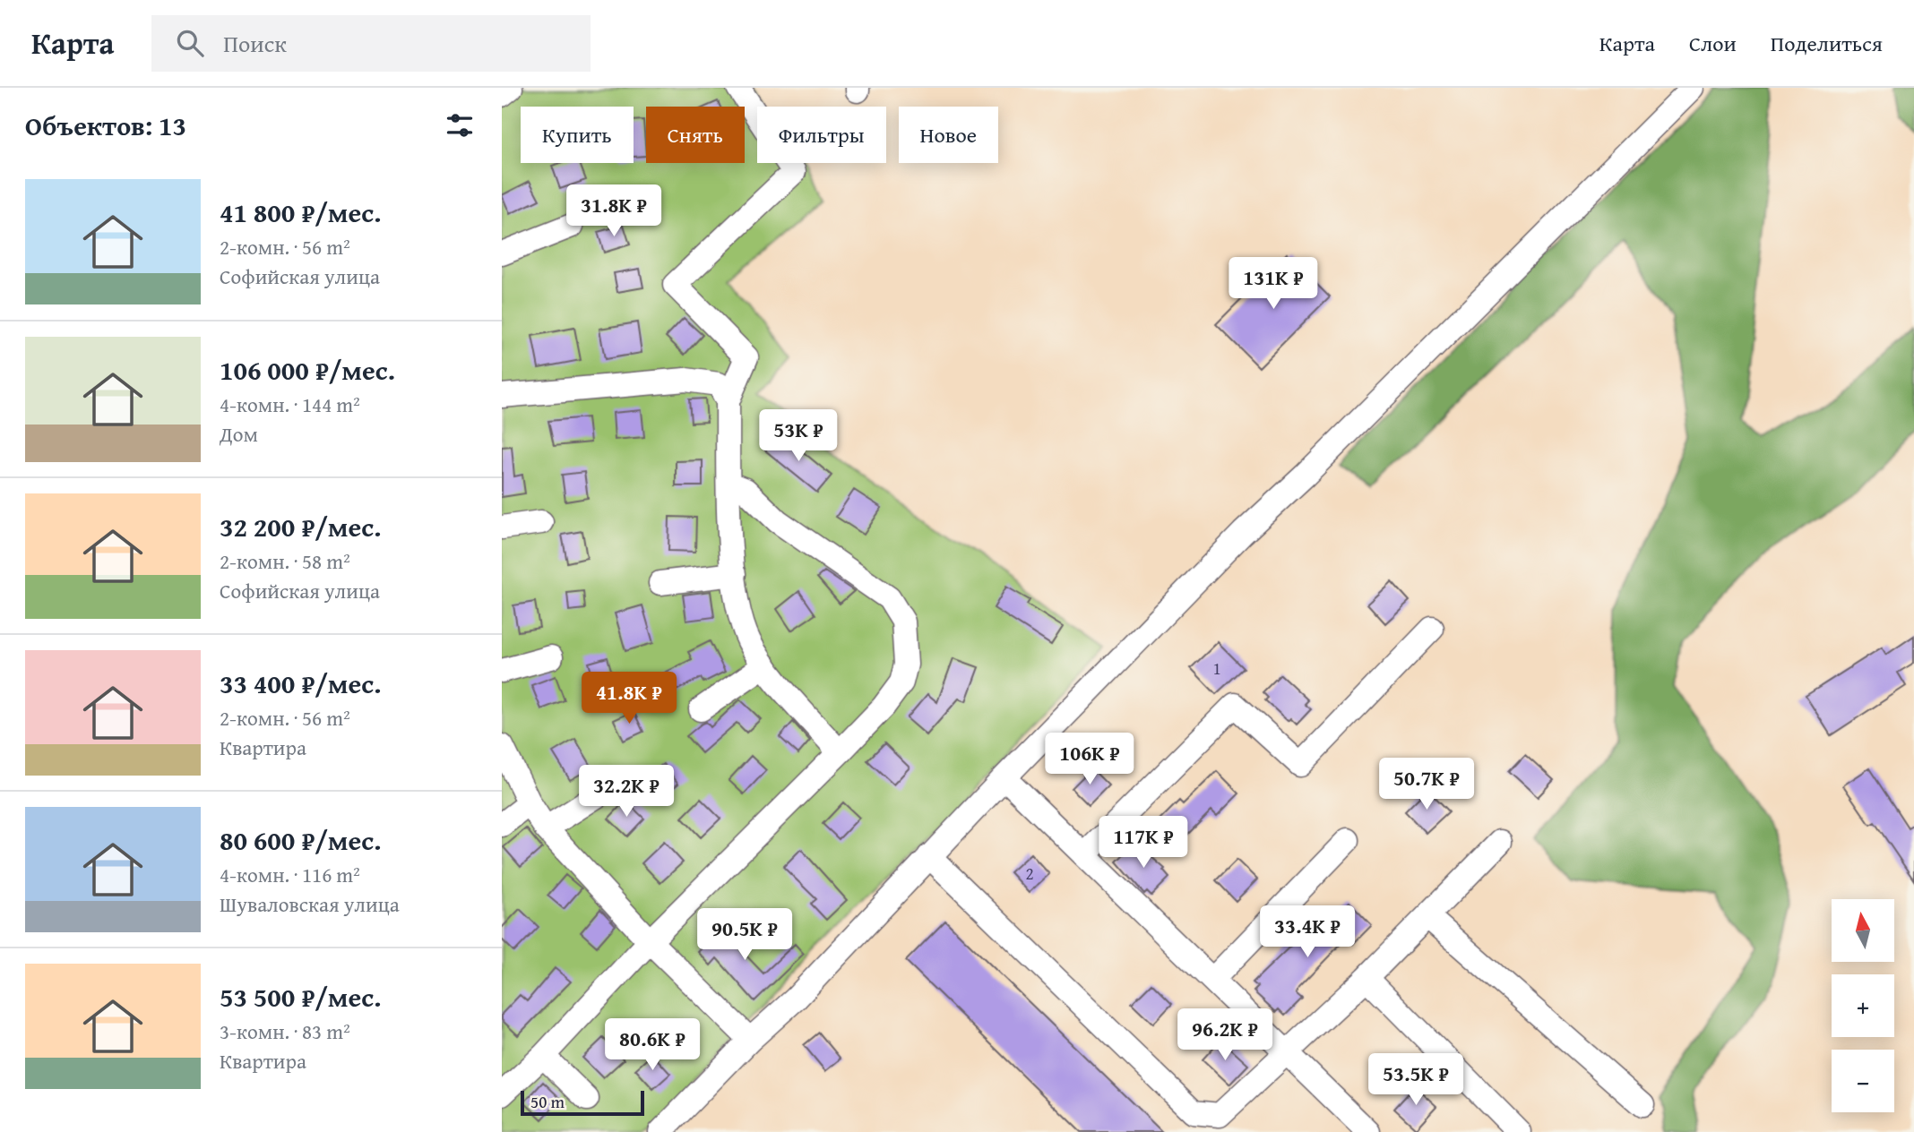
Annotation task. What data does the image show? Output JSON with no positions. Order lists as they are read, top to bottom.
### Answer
{
  "house_numbers": ["1", "2"],
  "scale_bar": "50 m",
  "north": "top",
  "page": {
    "header": "Карта",
    "search": "Поиск",
    "nav": ["Карта", "Слои", "Поделиться"],
    "heading": "Объектов: 13",
    "chip": [
      "Купить",
      "Снять",
      "Фильтры",
      "Новое"
    ],
    "list": [
      {
        "name": "41 800 ₽/мес.",
        "note": "2-комн. · 56 m² · Софийская улица"
      },
      {
        "name": "106 000 ₽/мес.",
        "note": "4-комн. · 144 m² · Дом"
      },
      {
        "name": "32 200 ₽/мес.",
        "note": "2-комн. · 58 m² · Софийская улица"
      },
      {
        "name": "33 400 ₽/мес.",
        "note": "2-комн. · 56 m² · Квартира"
      },
      {
        "name": "80 600 ₽/мес.",
        "note": "4-комн. · 116 m² · Шуваловская улица"
      },
      {
        "name": "53 500 ₽/мес.",
        "note": "3-комн. · 83 m² · Квартира"
      }
    ],
    "price": [
      "31.8K ₽",
      "131K ₽",
      "53K ₽",
      "41.8K ₽",
      "106K ₽",
      "50.7K ₽",
      "32.2K ₽",
      "117K ₽",
      "33.4K ₽",
      "90.5K ₽",
      "96.2K ₽",
      "80.6K ₽",
      "53.5K ₽"
    ],
    "map_buttons": ["+", "−"],
    "scale": "50 m"
  }
}
